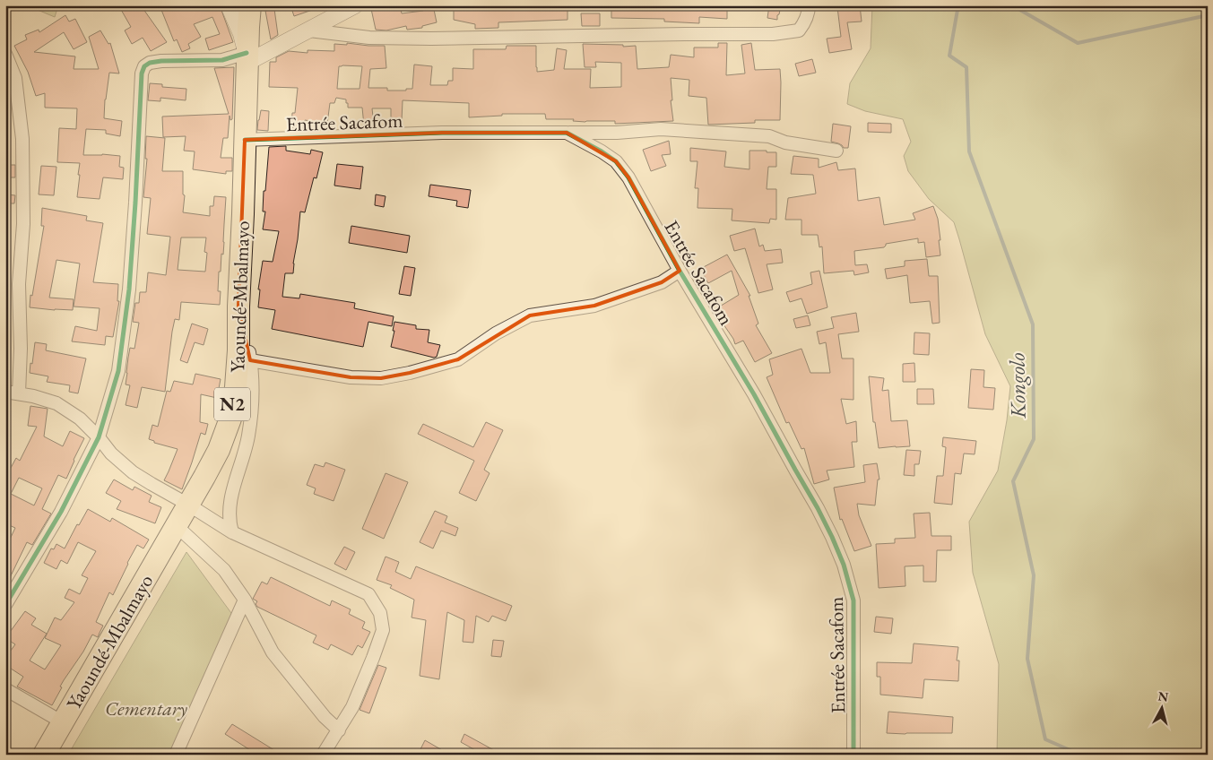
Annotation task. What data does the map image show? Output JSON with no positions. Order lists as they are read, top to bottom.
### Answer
{
  "streets": {
    "highway": ["Yaoundé-Mbalmayo", "N2"],
    "street": ["Entrée Sacafom"]
  },
  "crossings": [
    ["Entrée Sacafom", "Yaoundé-Mbalmayo"]
  ],
  "water": ["Kongolo"],
  "parks": ["Cementary"],
  "north": "top"
}
